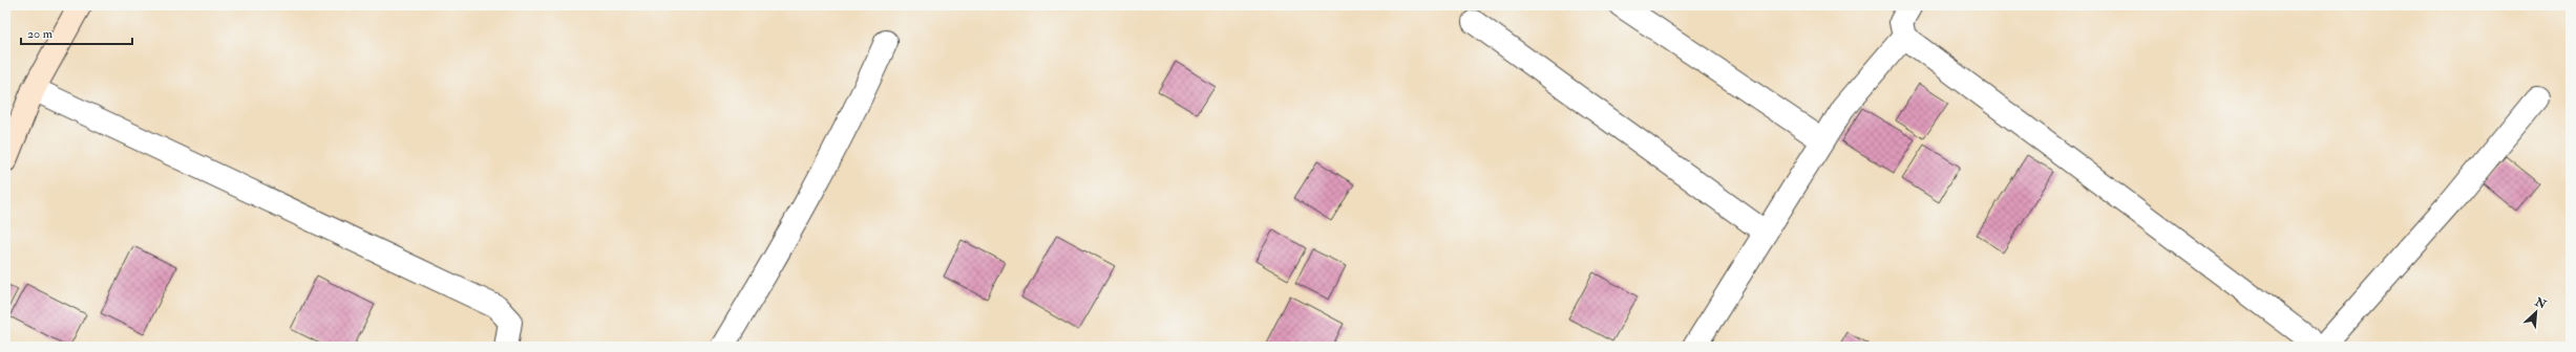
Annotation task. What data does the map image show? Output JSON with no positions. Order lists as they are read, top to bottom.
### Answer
{
  "scale_bar": "20 m",
  "north": "top right"
}
